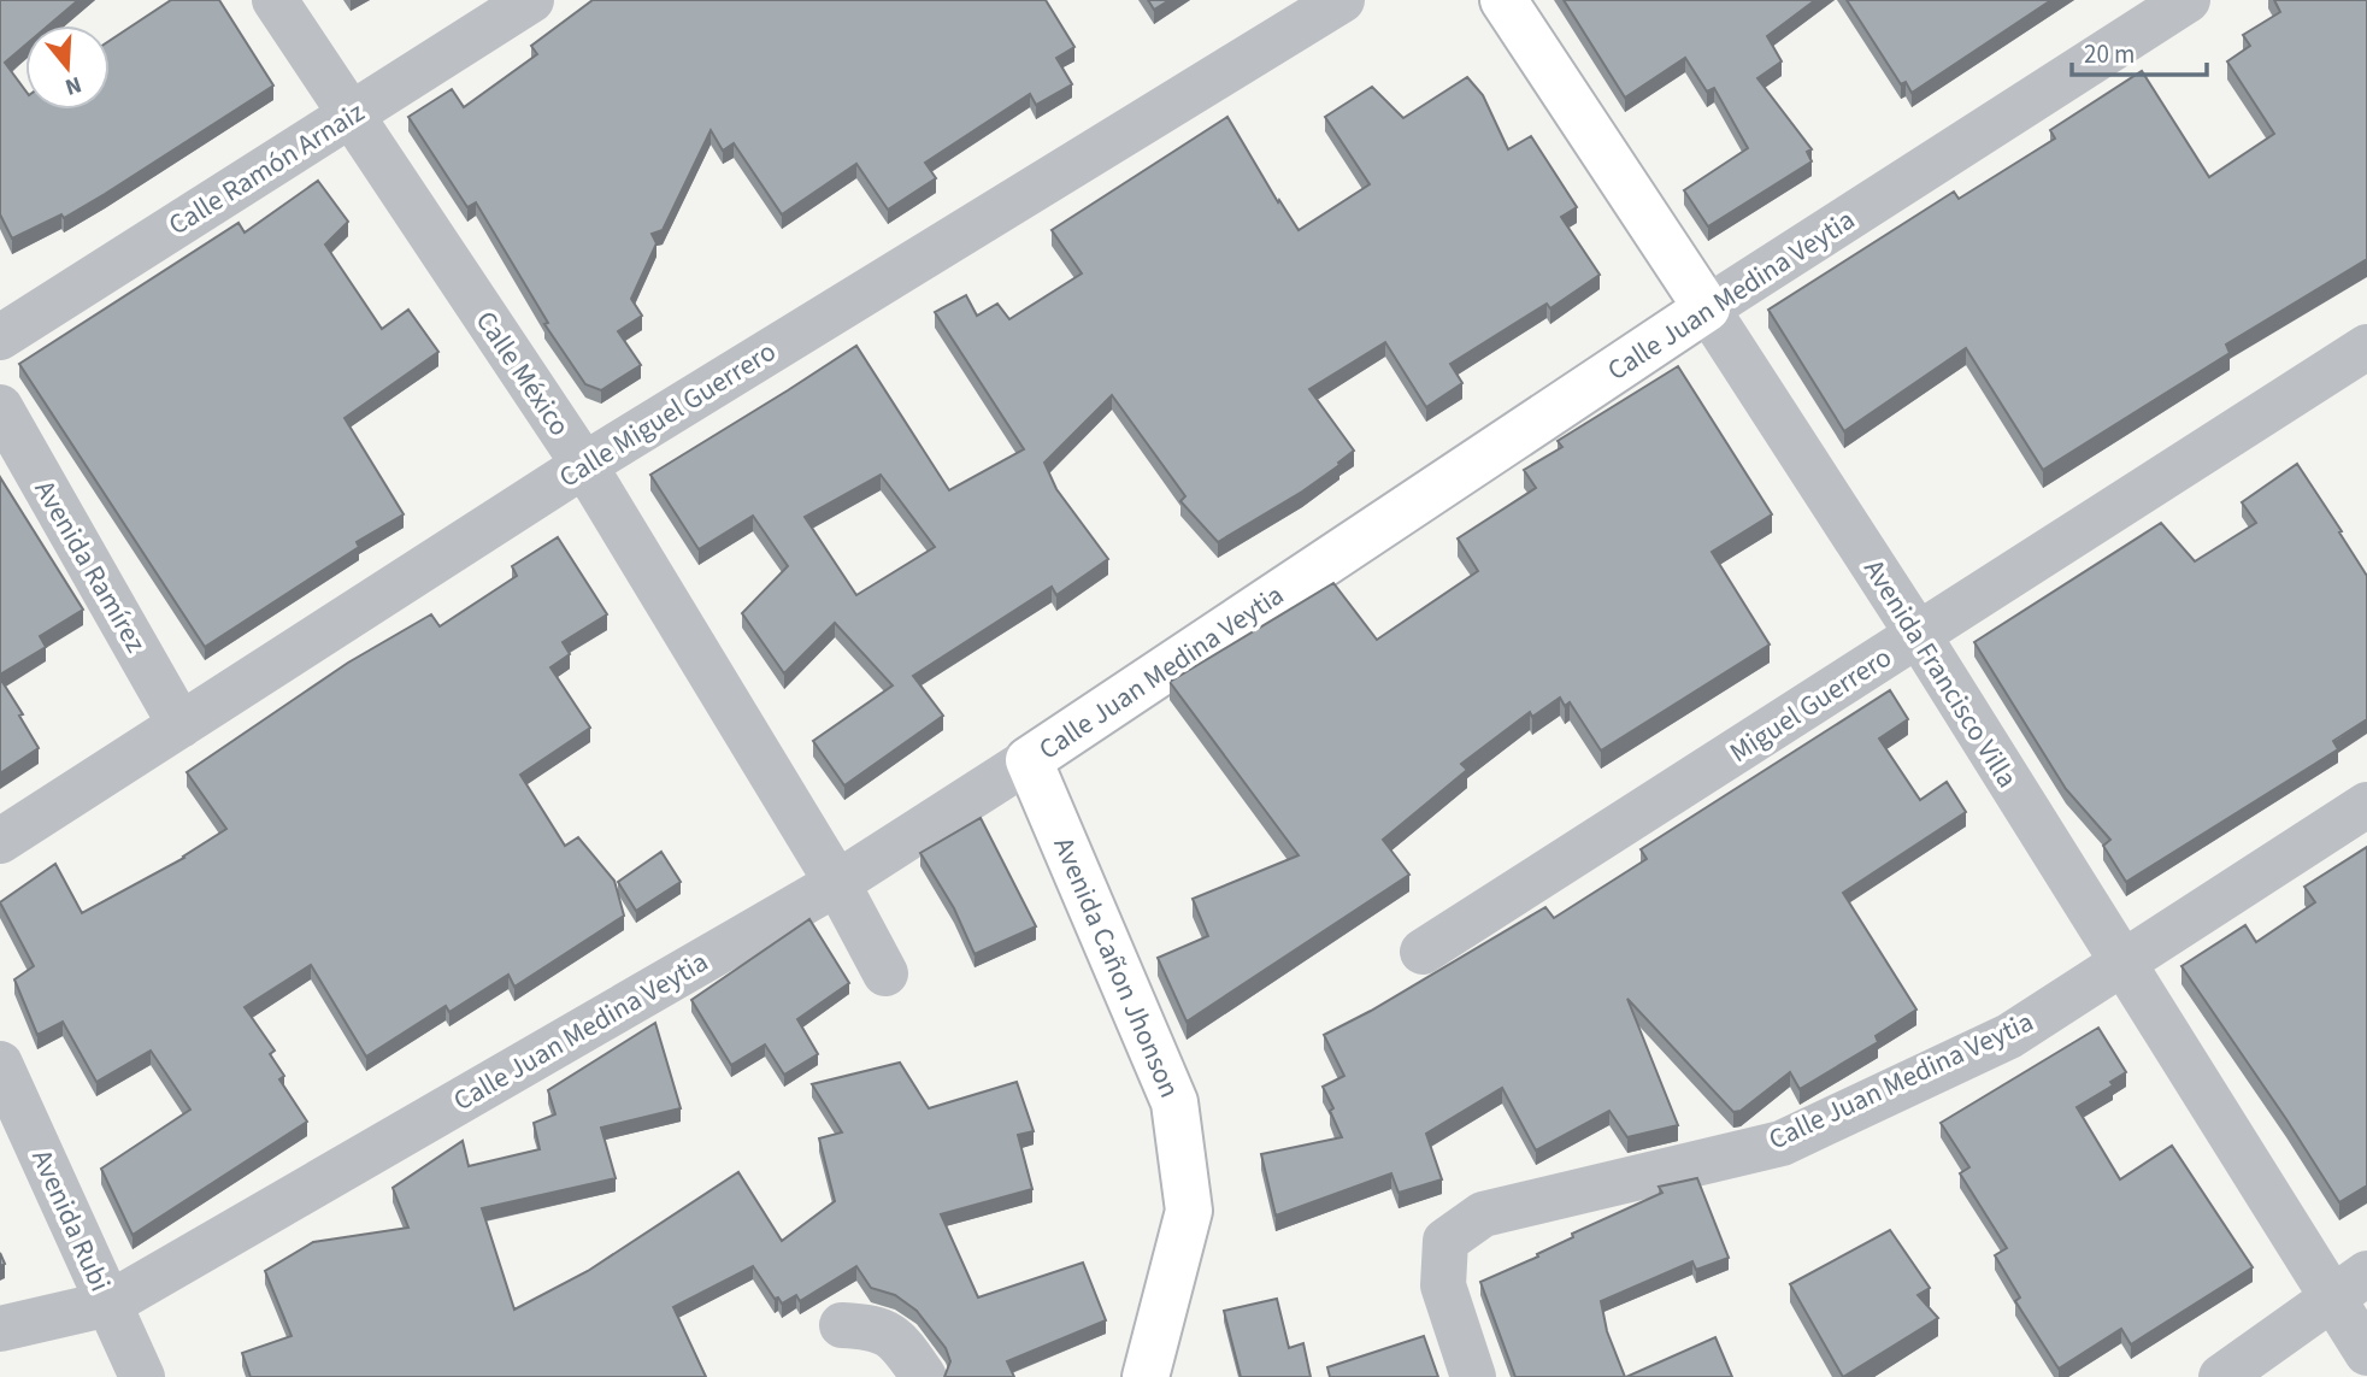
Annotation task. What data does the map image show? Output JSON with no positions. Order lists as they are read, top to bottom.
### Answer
{
  "streets": {
    "main road": ["Calle Juan Medina Veytia", "Avenida Francisco Villa", "Avenida Cañon Jhonson"],
    "street": [
      "Calle Ramón Arnaiz",
      "Calle México",
      "Calle Miguel Guerrero",
      "Avenida Ramírez",
      "Miguel Guerrero",
      "Avenida Rubi"
    ]
  },
  "crossings": [
    ["Calle Ramón Arnaiz", "Calle México"],
    ["Calle Juan Medina Veytia", "Calle México"],
    ["Calle Juan Medina Veytia", "Avenida Francisco Villa"],
    ["Calle Juan Medina Veytia", "Avenida Cañon Jhonson"],
    ["Calle Juan Medina Veytia", "Avenida Rubi"],
    ["Calle México", "Calle Miguel Guerrero"],
    ["Calle Miguel Guerrero", "Avenida Ramírez"],
    ["Avenida Francisco Villa", "Miguel Guerrero"]
  ],
  "scale_bar": "20 m",
  "north": "bottom"
}
